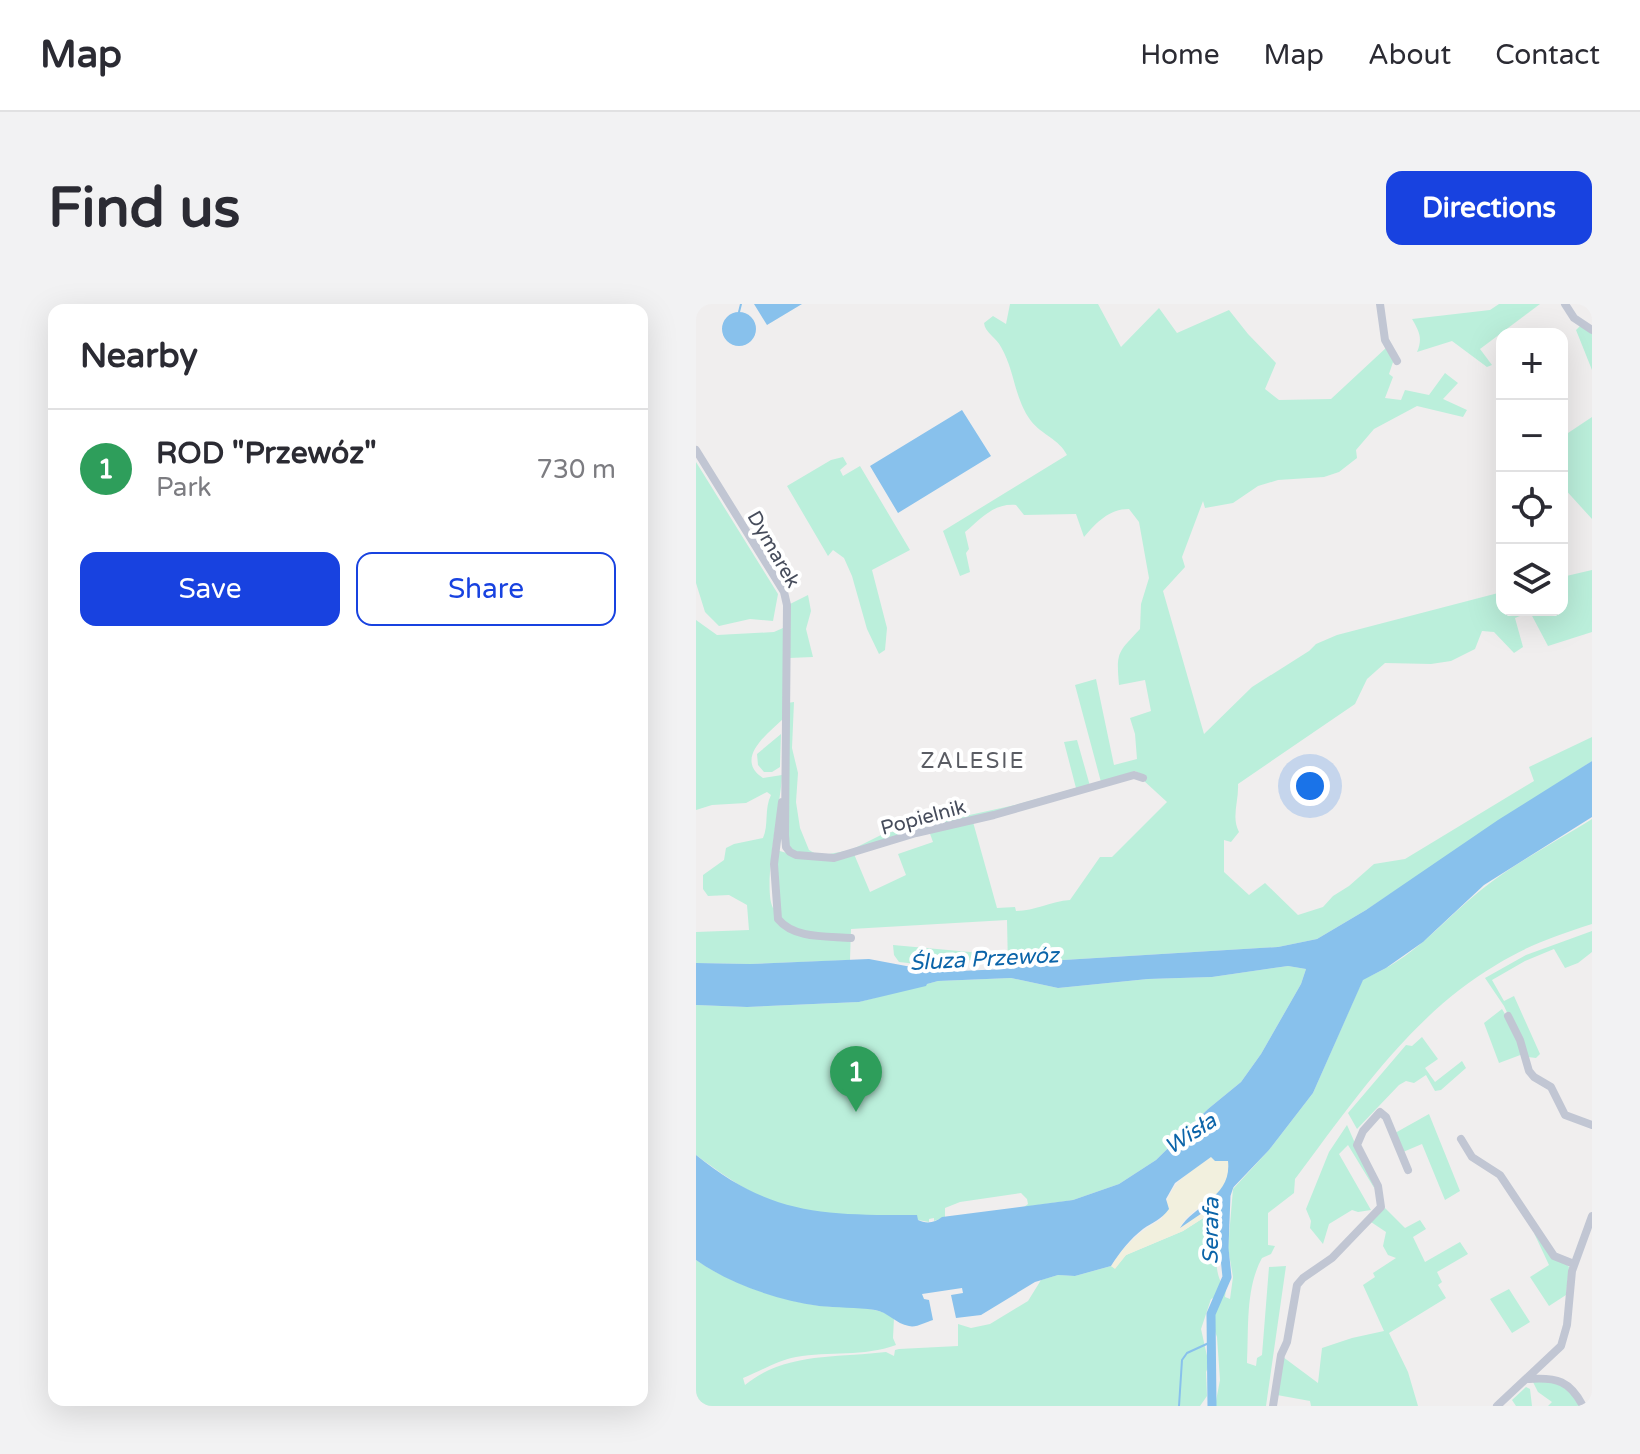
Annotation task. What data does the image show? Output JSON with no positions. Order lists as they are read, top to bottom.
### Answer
{
  "streets": {
    "street": ["Dymarek", "Popielnik"]
  },
  "crossings": [
    ["Dymarek", "Popielnik"]
  ],
  "districts": ["ZALESIE"],
  "water": ["Śluza Przewóz", "Wisła", "Serafa"],
  "page": {
    "header": "Map",
    "nav": [
      "Home",
      "Map",
      "About",
      "Contact"
    ],
    "buttons": [
      "Directions",
      ["Save", "Share"]
    ],
    "title": "Find us",
    "heading": "Nearby",
    "map_buttons": ["+", "−"],
    "list": [
      {
        "mark": "1",
        "name": "ROD \"Przewóz\"",
        "note": "Park",
        "value": "730 m"
      }
    ],
    "pins": "1"
  }
}
